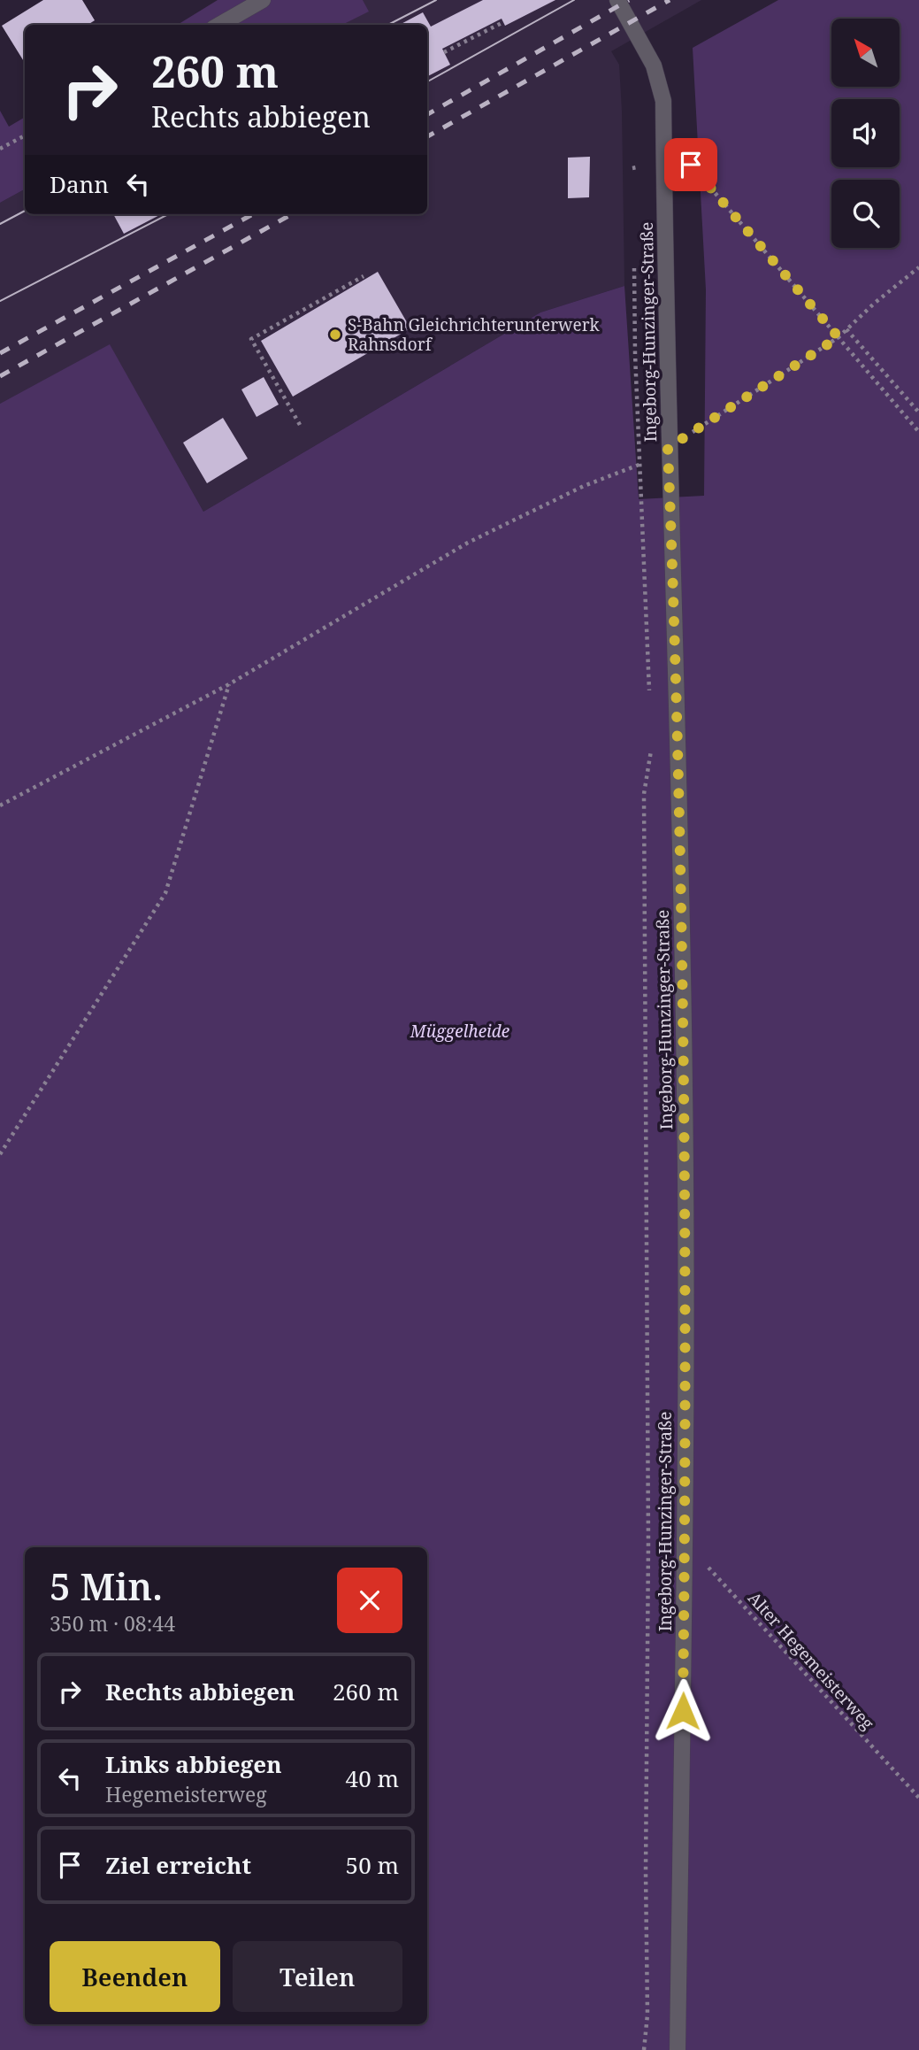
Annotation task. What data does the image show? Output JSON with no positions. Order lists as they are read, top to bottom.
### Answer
{
  "streets": {
    "street": ["Ingeborg-Hunzinger-Straße"],
    "path": ["Alter Hegemeisterweg"]
  },
  "crossings": [
    ["Ingeborg-Hunzinger-Straße", "Alter Hegemeisterweg"]
  ],
  "parks": ["Müggelheide"],
  "places": ["S-Bahn Gleichrichterunterwerk Rahnsdorf"],
  "north": "top left",
  "page": {
    "turn": ["260 m", "Rechts abbiegen"],
    "then": "Dann",
    "heading": ["5 Min.", "350 m · 08:44"],
    "list": [
      {
        "name": "Rechts abbiegen",
        "value": "260 m"
      },
      {
        "name": "Links abbiegen",
        "note": "Hegemeisterweg",
        "value": "40 m"
      },
      {
        "name": "Ziel erreicht",
        "value": "50 m"
      }
    ],
    "buttons": ["Beenden", "Teilen"]
  }
}
